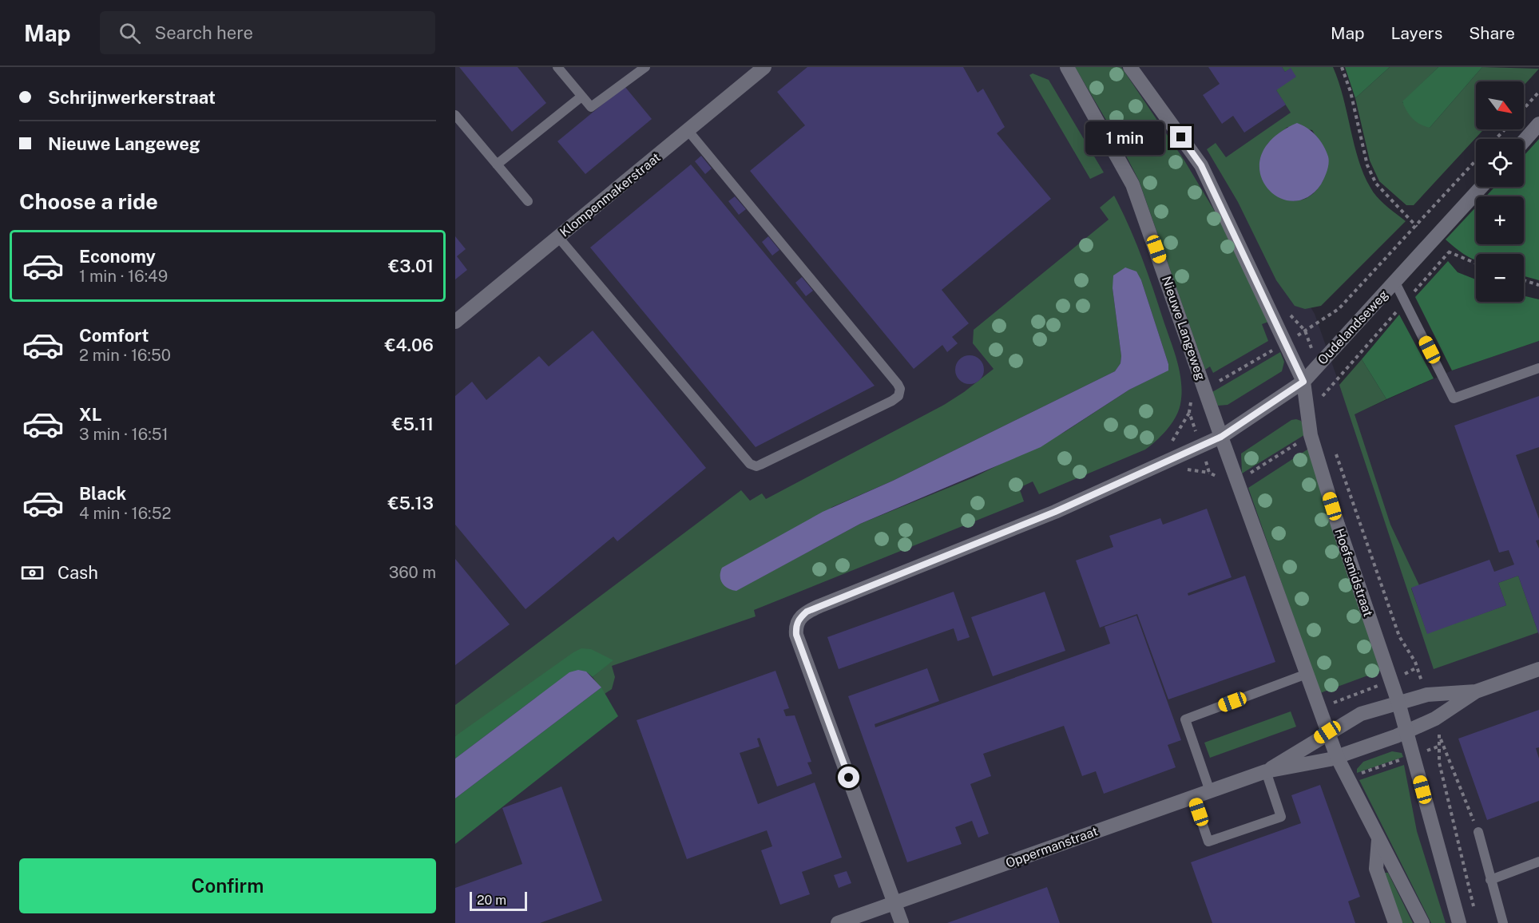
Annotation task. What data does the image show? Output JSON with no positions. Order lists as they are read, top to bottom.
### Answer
{
  "streets": {
    "street": [
      "Klompenmakerstraat",
      "Oudelandseweg",
      "Nieuwe Langeweg",
      "Hoefsmidstraat",
      "Oppermanstraat"
    ]
  },
  "crossings": [
    ["Oudelandseweg", "Nieuwe Langeweg"],
    ["Oudelandseweg", "Hoefsmidstraat"],
    ["Oudelandseweg", "Oppermanstraat"],
    ["Hoefsmidstraat", "Oppermanstraat"]
  ],
  "scale_bar": "20 m",
  "north": "bottom right",
  "page": {
    "header": "Map",
    "search": "Search here",
    "nav": ["Map", "Layers", "Share"],
    "banner": ["Schrijnwerkerstraat", "Nieuwe Langeweg"],
    "map_buttons": ["+", "−"],
    "bubble": "1 min",
    "heading": "Choose a ride",
    "list": [
      {
        "name": "Economy",
        "note": "1 min · 16:49",
        "value": "€3.01"
      },
      {
        "name": "Comfort",
        "note": "2 min · 16:50",
        "value": "€4.06"
      },
      {
        "name": "XL",
        "note": "3 min · 16:51",
        "value": "€5.11"
      },
      {
        "name": "Black",
        "note": "4 min · 16:52",
        "value": "€5.13"
      }
    ],
    "pay": ["Cash", "360 m"],
    "buttons": "Confirm",
    "scale": "20 m"
  }
}
